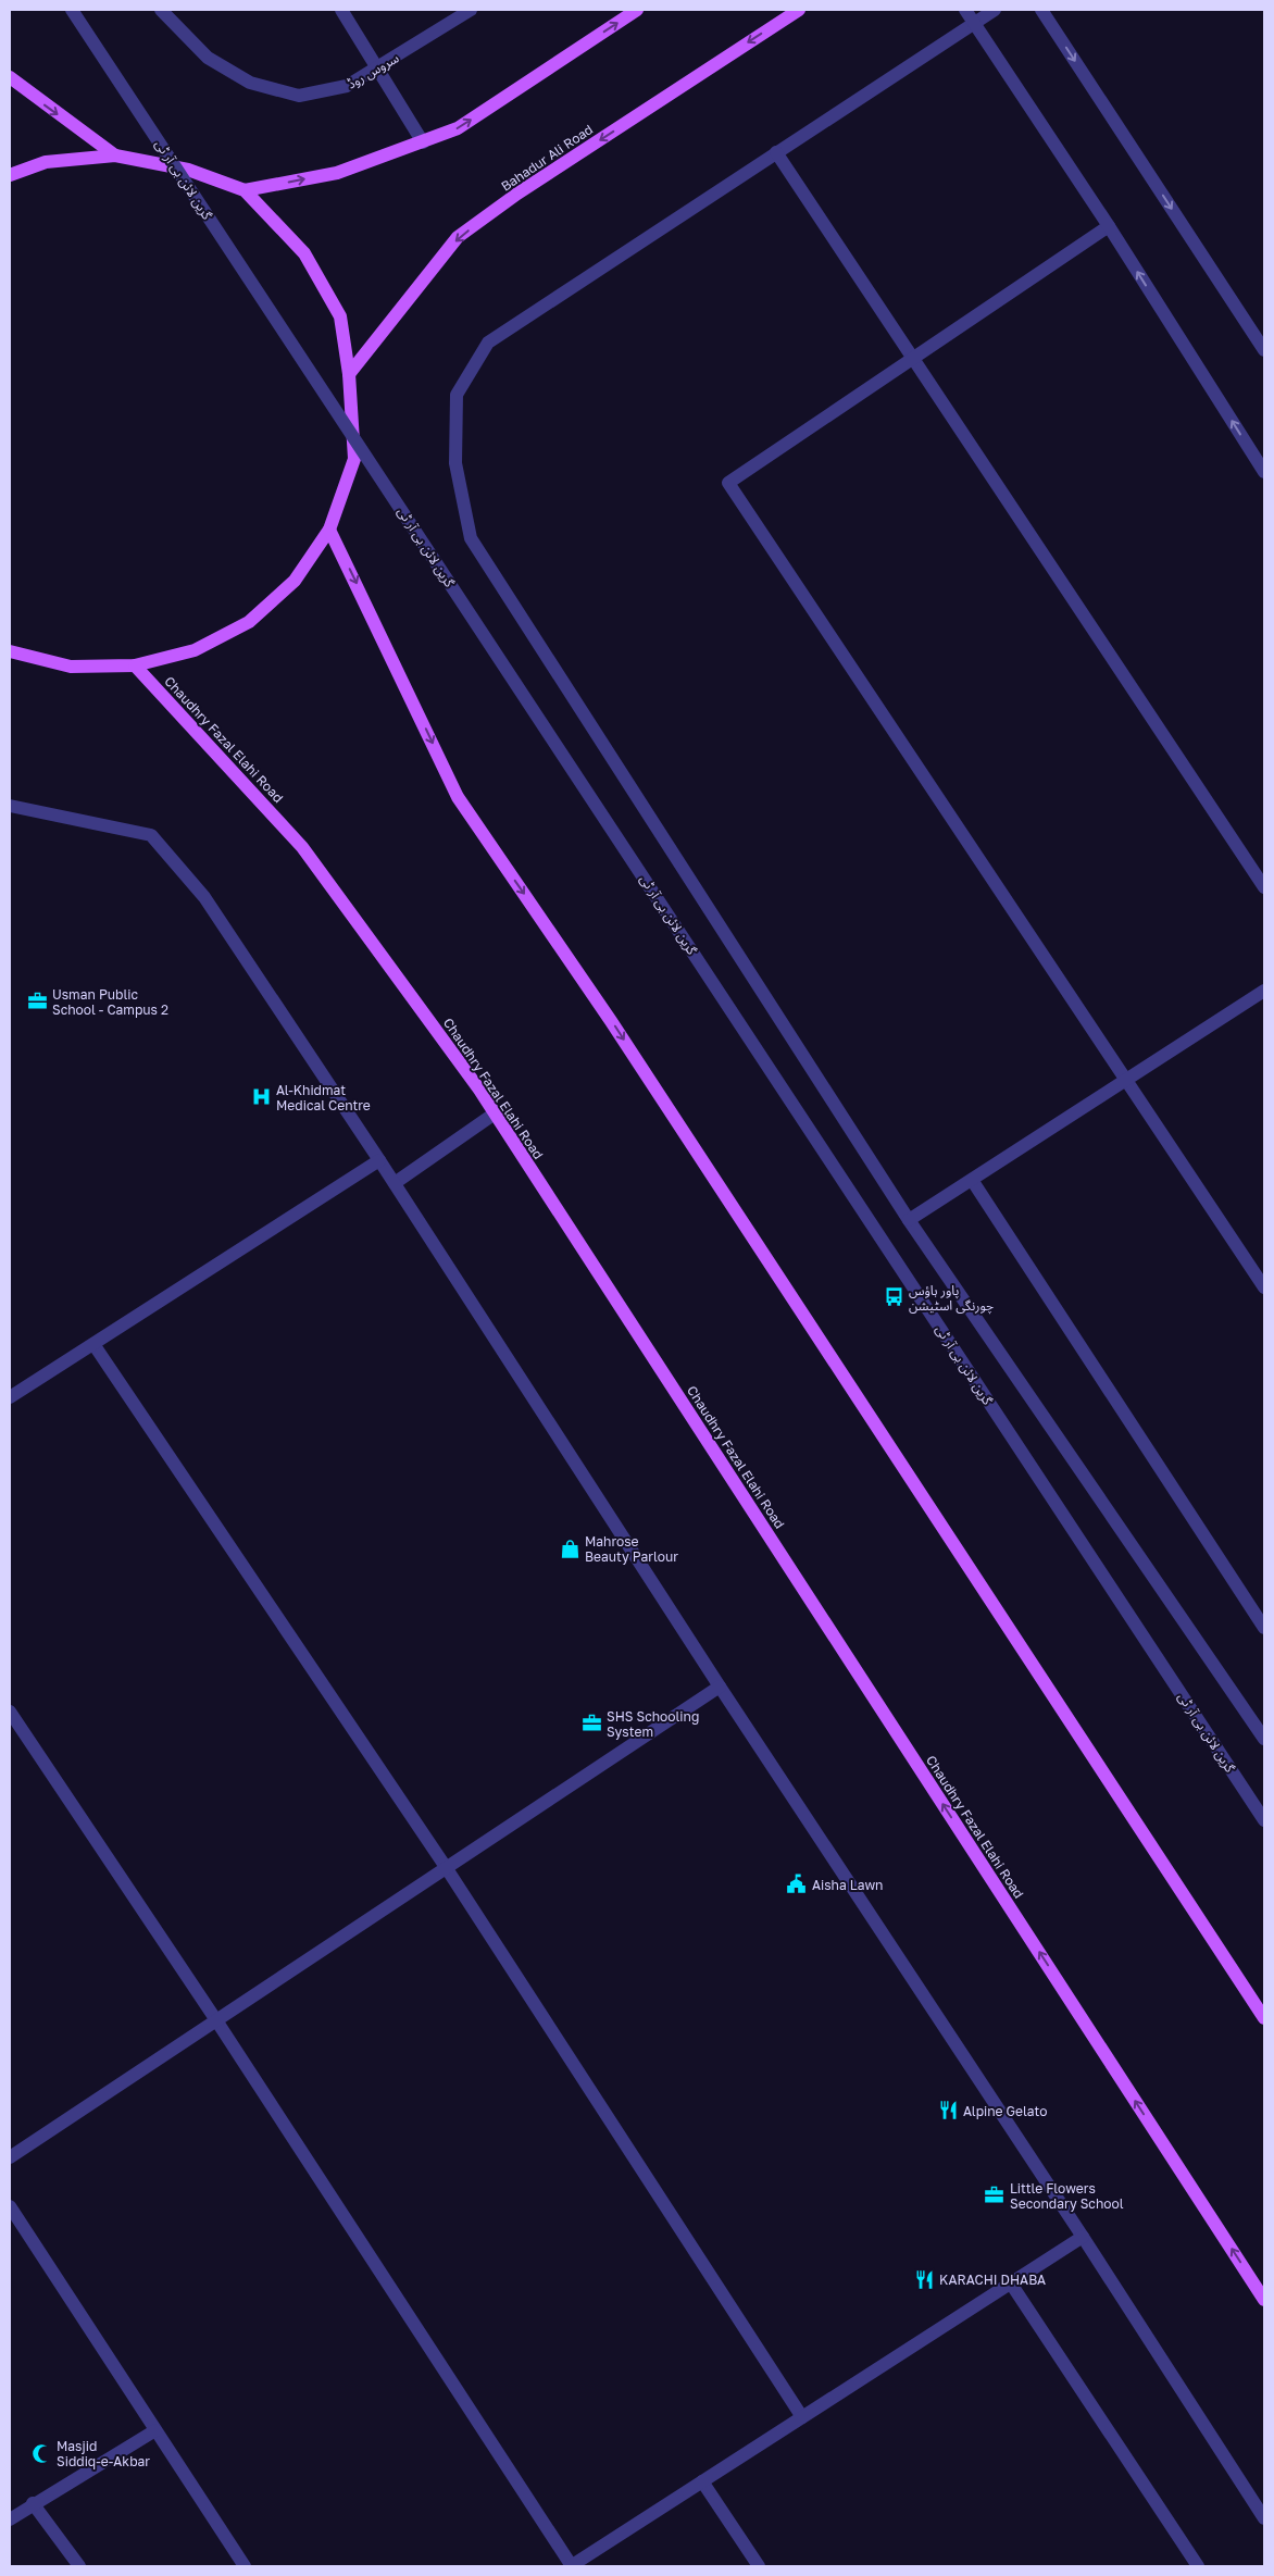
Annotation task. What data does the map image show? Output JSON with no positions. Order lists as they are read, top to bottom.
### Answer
{
  "streets": {
    "main road": ["Bahadur Ali Road", "Chaudhry Fazal Elahi Road"],
    "street": ["سروس روڈ", "گرین لائن بی آر ٹی"]
  },
  "one_way": ["Chaudhry Fazal Elahi Road"],
  "places": {
    "office": ["Usman Public School - Campus 2", "SHS Schooling System", "Little Flowers Secondary School"],
    "hospital": ["Al-Khidmat Medical Centre"],
    "bus stop": ["پاور ہاؤس چورنگی اسٹیشن"],
    "shop": ["Mahrose Beauty Parlour"],
    "public building": ["Aisha Lawn"],
    "restaurant": ["Alpine Gelato", "KARACHI DHABA"],
    "mosque": ["Masjid Siddiq-e-Akbar"]
  }
}
